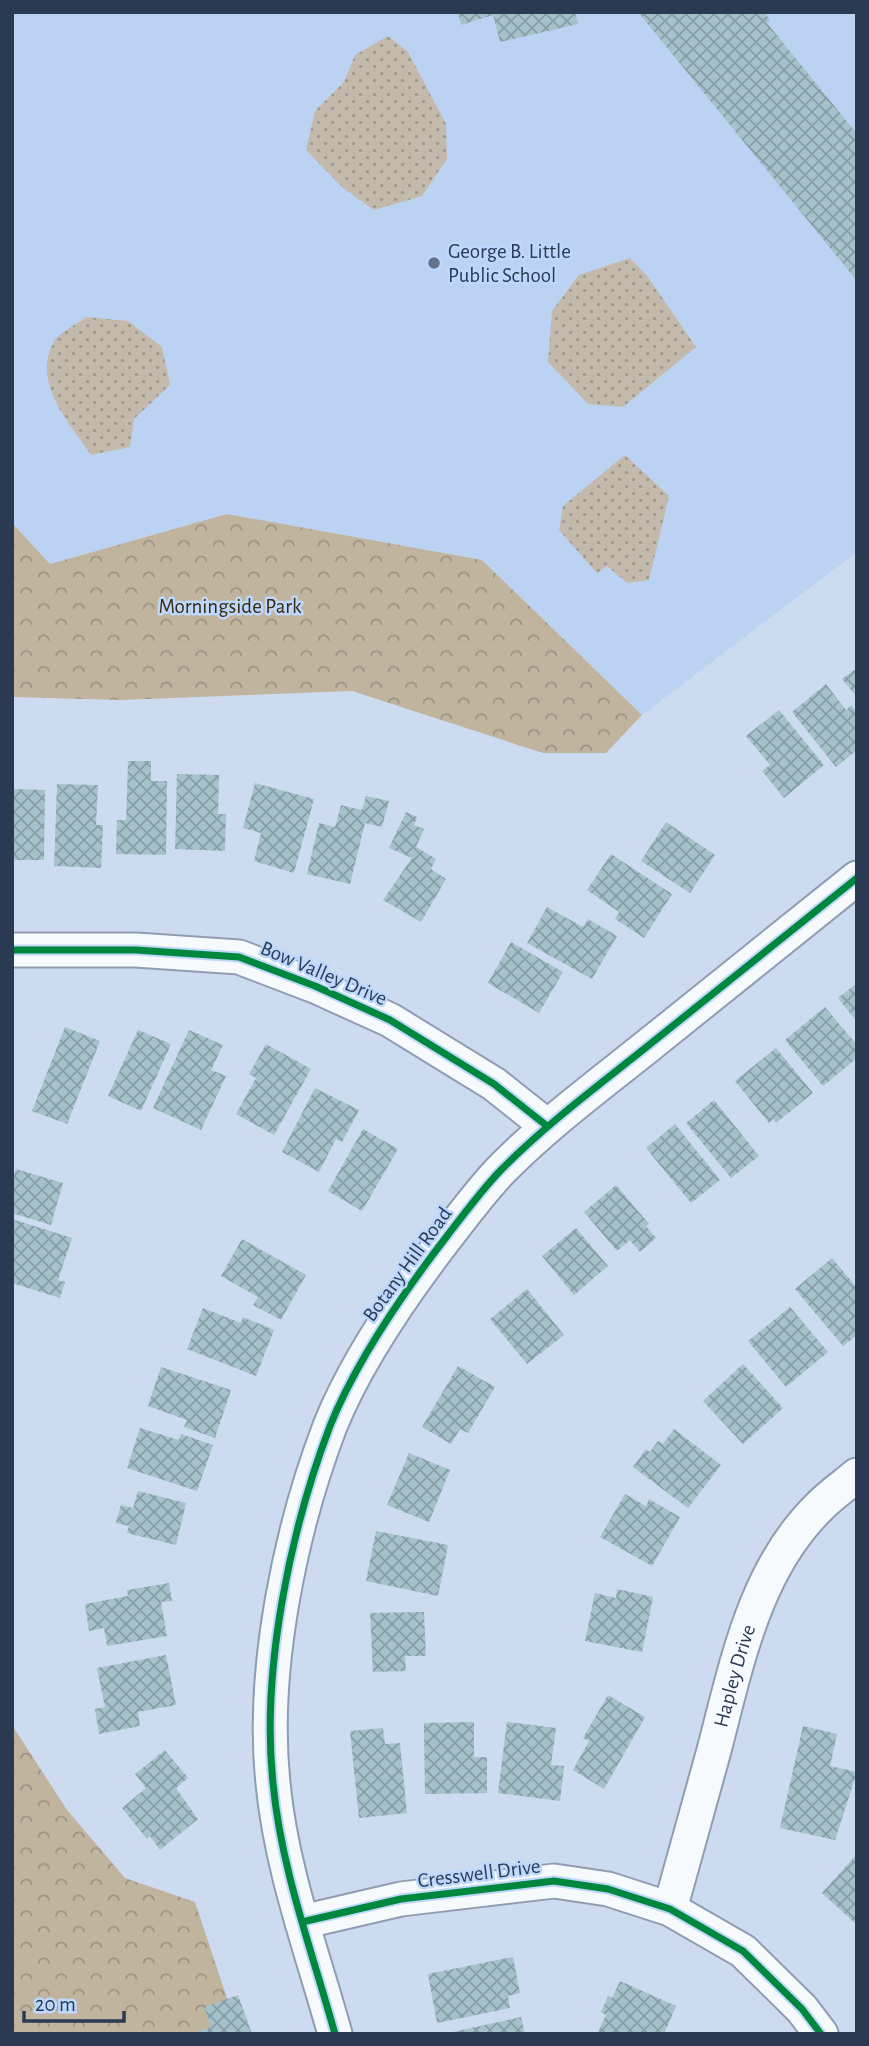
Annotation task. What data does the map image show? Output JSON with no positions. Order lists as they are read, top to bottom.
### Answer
{
  "streets": {
    "street": [
      "Bow Valley Drive",
      "Botany Hill Road",
      "Hapley Drive",
      "Cresswell Drive"
    ]
  },
  "crossings": [
    ["Bow Valley Drive", "Botany Hill Road"],
    ["Botany Hill Road", "Cresswell Drive"],
    ["Hapley Drive", "Cresswell Drive"]
  ],
  "parks": ["Morningside Park"],
  "places": ["George B. Little Public School"],
  "scale_bar": "20 m"
}
